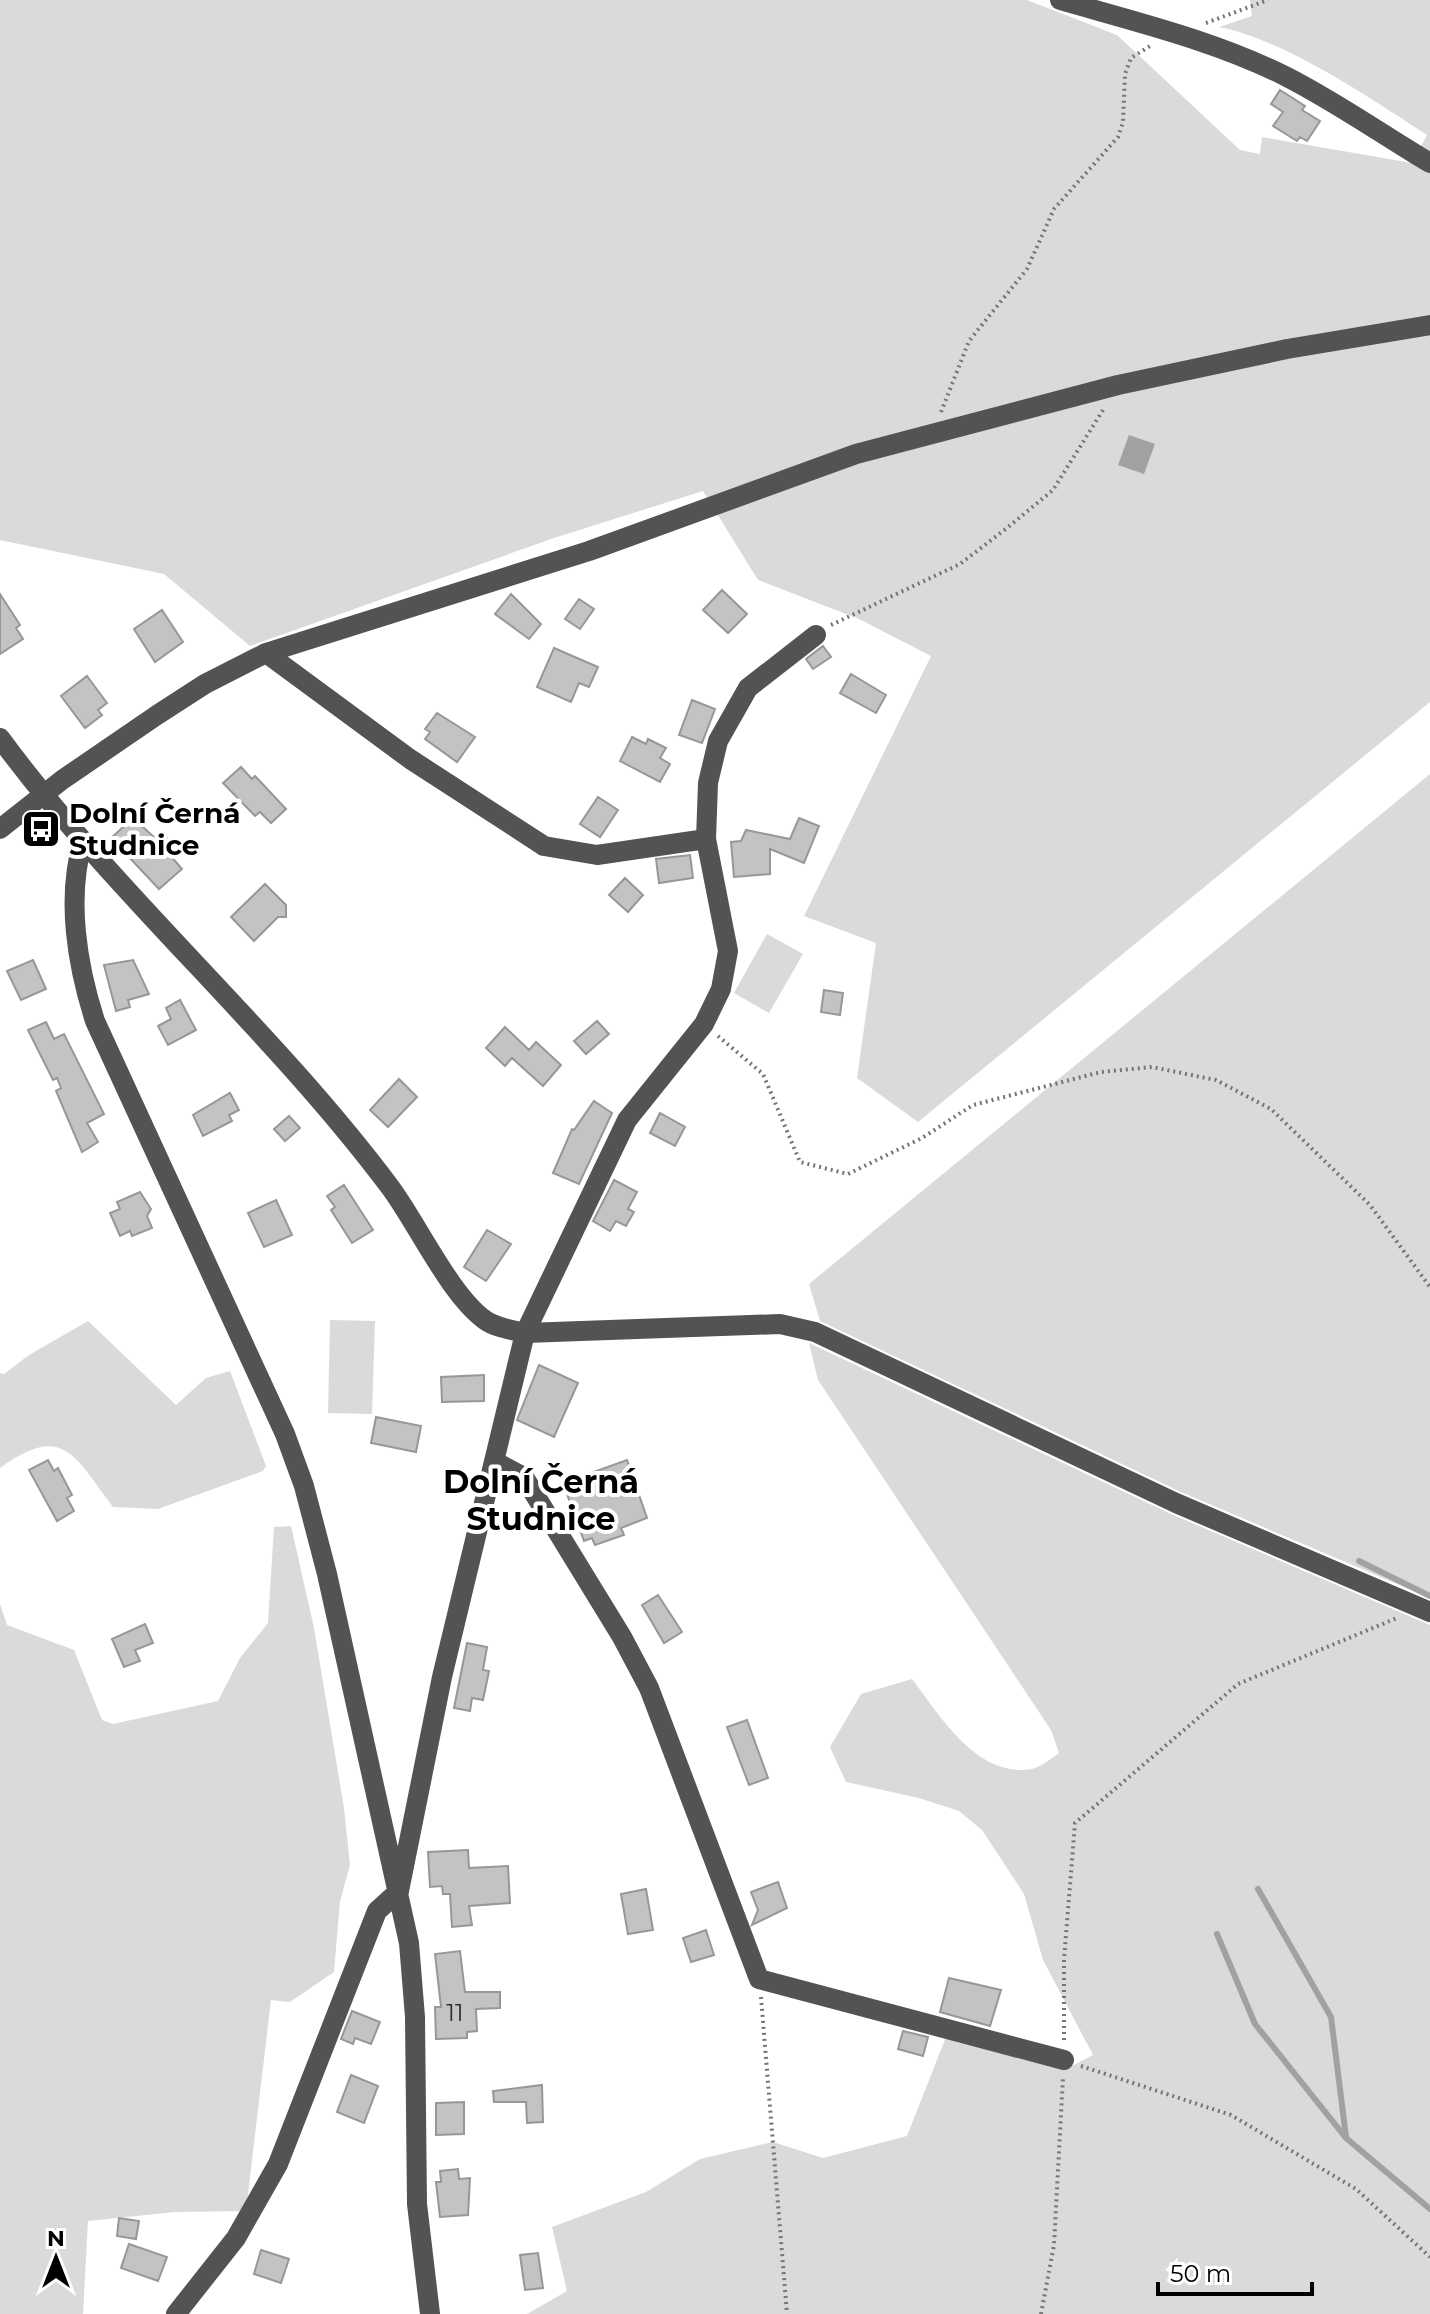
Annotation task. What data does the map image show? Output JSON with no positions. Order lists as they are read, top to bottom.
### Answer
{
  "districts": ["Dolní Černá Studnice"],
  "places": {
    "bus stop": ["Dolní Černá Studnice"]
  },
  "house_numbers": ["11"],
  "scale_bar": "50 m",
  "north": "top"
}
